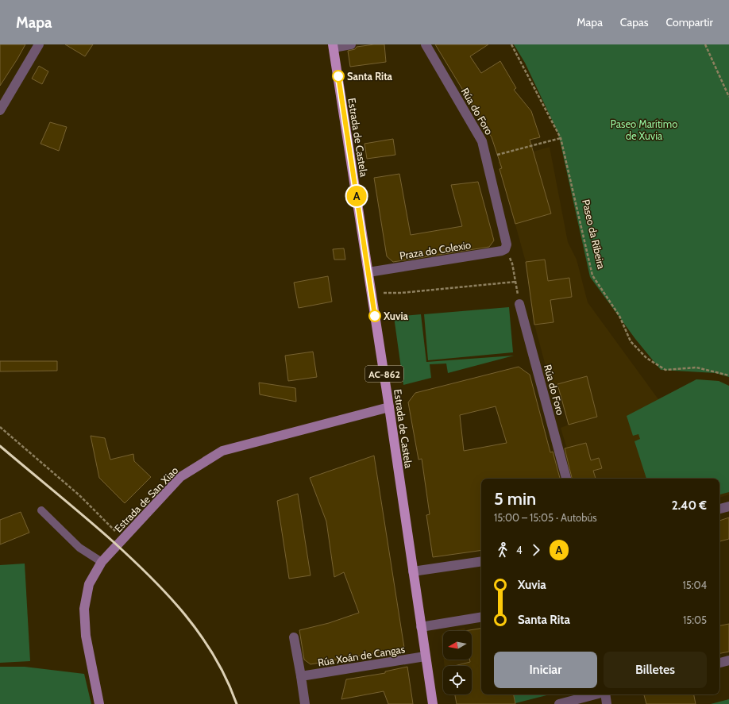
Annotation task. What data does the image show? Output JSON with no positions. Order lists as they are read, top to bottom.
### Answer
{
  "streets": {
    "main road": ["Estrada de Castela", "AC-862"],
    "street": [
      "Rúa do Foro",
      "Praza do Colexio",
      "Estrada de San Xiao",
      "Rúa Xoán de Cangas"
    ],
    "path": ["Paseo da Ribeira"]
  },
  "crossings": [
    ["Rúa do Foro", "Praza do Colexio"],
    ["Estrada de Castela", "Praza do Colexio"],
    ["Estrada de Castela", "Estrada de San Xiao"],
    ["Estrada de Castela", "Rúa Xoán de Cangas"]
  ],
  "parks": ["Paseo Marítimo de Xuvia"],
  "places": ["Santa Rita", "Xuvia"],
  "lines": ["bus line A"],
  "north": "left",
  "page": {
    "header": "Mapa",
    "nav": ["Mapa", "Capas", "Compartir"],
    "on_map": "A",
    "heading": ["5 min", "15:00 – 15:05 · Autobús", "2.40 €"],
    "legs": ["4", "A"],
    "list": [
      {
        "name": "Xuvia",
        "value": "15:04"
      },
      {
        "name": "Santa Rita",
        "value": "15:05"
      }
    ],
    "buttons": ["Iniciar", "Billetes"]
  }
}
